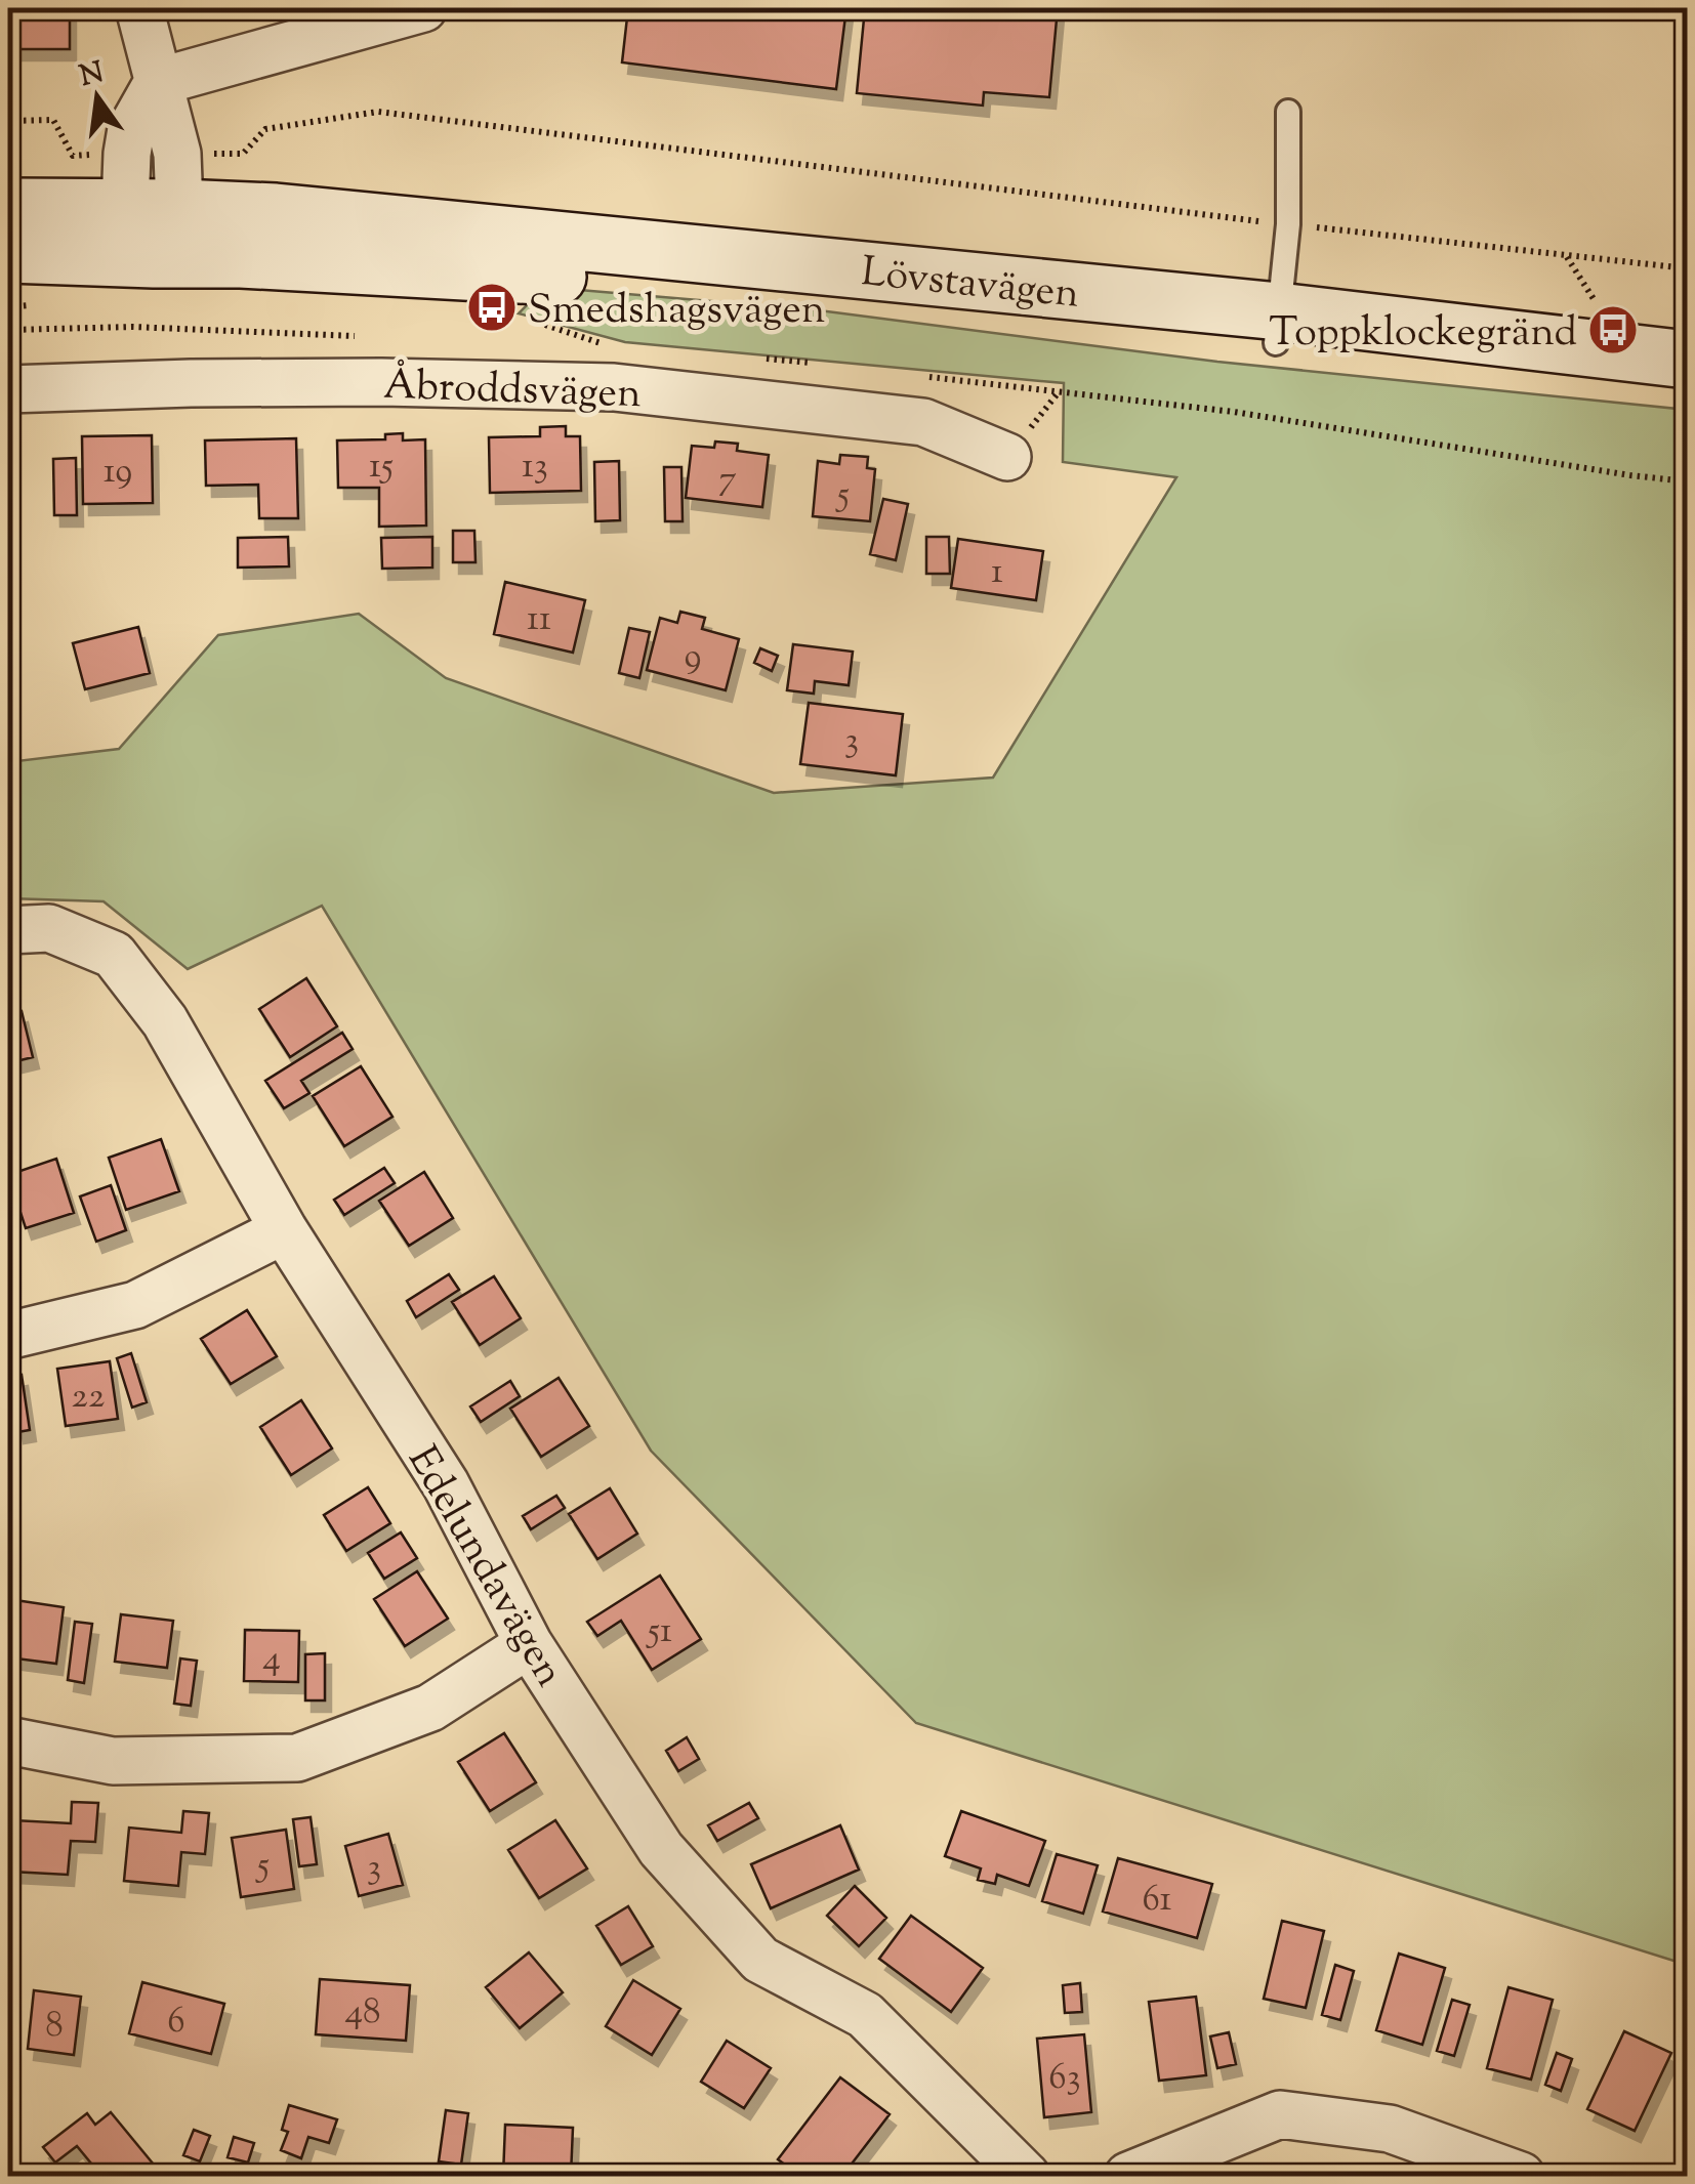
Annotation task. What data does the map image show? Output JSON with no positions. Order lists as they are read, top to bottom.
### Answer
{
  "streets": {
    "street": ["Lövstavägen", "Åbroddsvägen", "Edelundavägen"]
  },
  "places": {
    "bus stop": ["Smedshagsvägen", "Toppklockegränd"]
  },
  "house_numbers": [
    "15",
    "13",
    "19",
    "7",
    "5",
    "1",
    "11",
    "9",
    "3",
    "22",
    "51",
    "4",
    "5",
    "3",
    "61",
    "48",
    "6",
    "8",
    "63"
  ],
  "north": "top"
}
